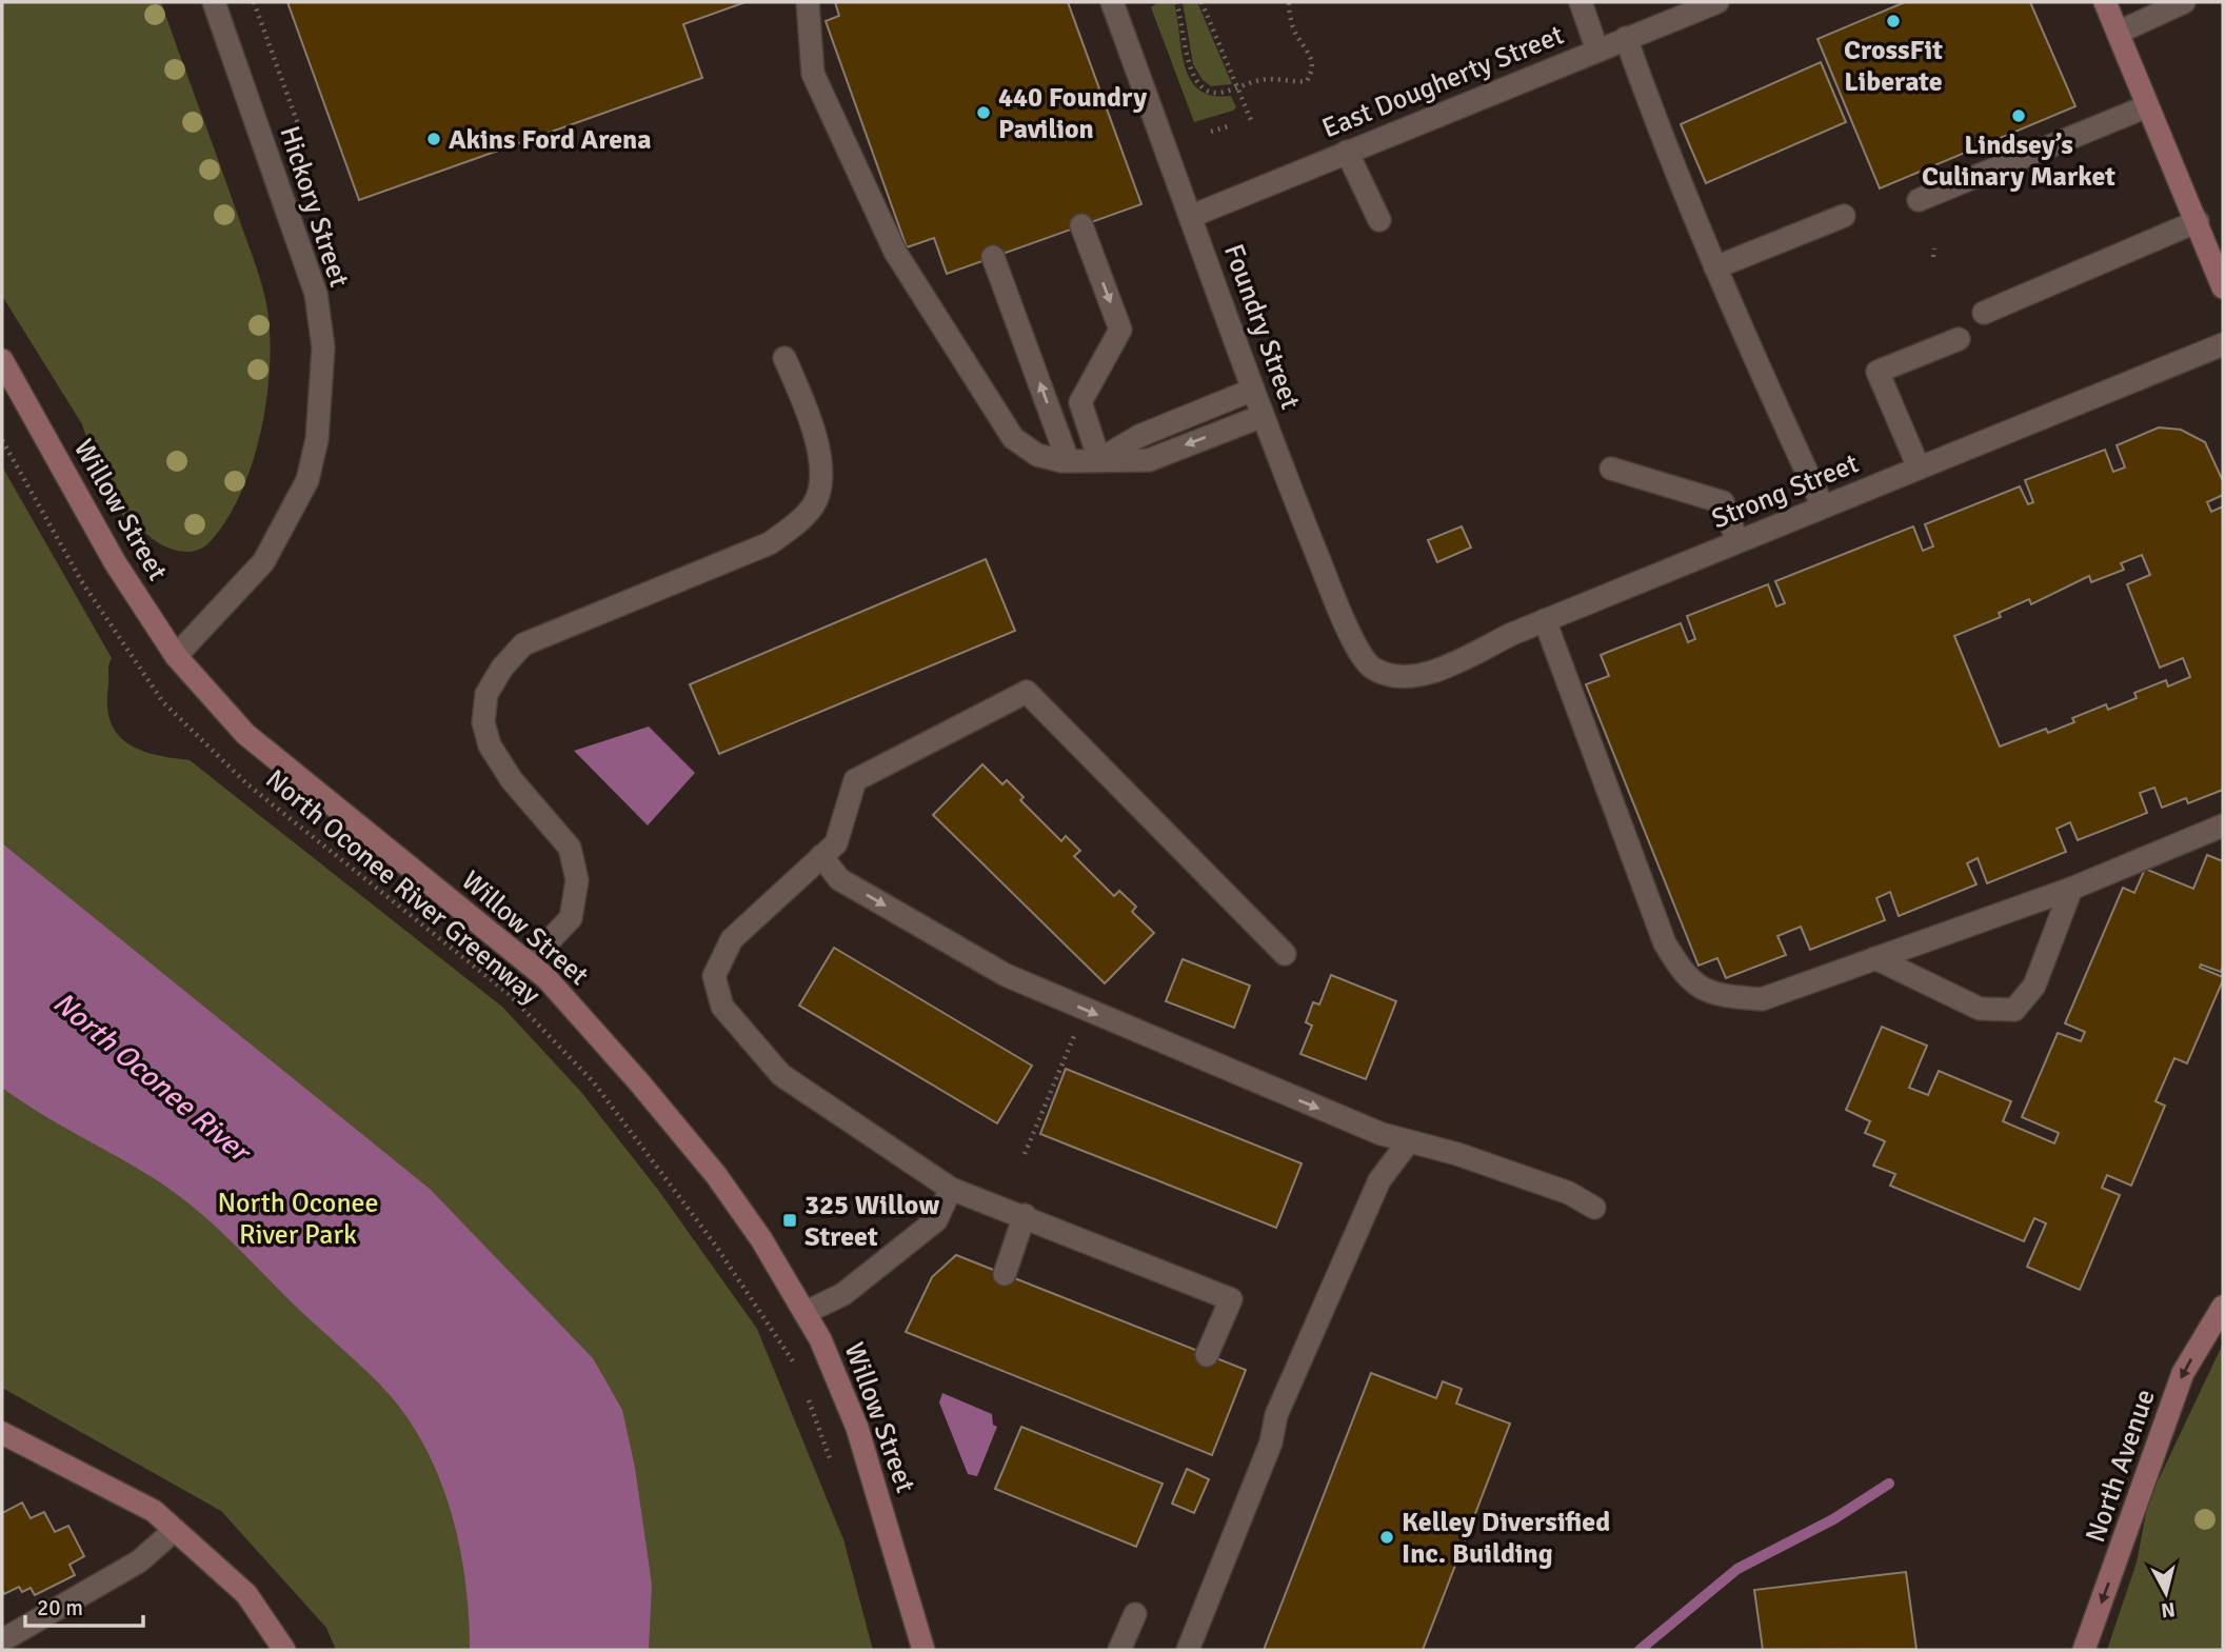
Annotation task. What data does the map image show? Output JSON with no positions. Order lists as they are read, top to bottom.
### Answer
{
  "streets": {
    "street": [
      "East Dougherty Street",
      "Hickory Street",
      "Foundry Street",
      "Strong Street",
      "Willow Street",
      "North Avenue"
    ],
    "path": ["North Oconee River Greenway"]
  },
  "crossings": [
    ["East Dougherty Street", "Foundry Street"],
    ["Hickory Street", "Willow Street"],
    ["Foundry Street", "Strong Street"]
  ],
  "one_way": ["North Avenue"],
  "water": ["North Oconee River"],
  "parks": ["North Oconee River Park"],
  "places": {
    "other": [
      "CrossFit Liberate",
      "440 Foundry Pavilion",
      "Lindsey’s Culinary Market",
      "Akins Ford Arena",
      "Kelley Diversified Inc. Building"
    ],
    "transit": ["325 Willow Street"]
  },
  "scale_bar": "20 m",
  "north": "bottom"
}
